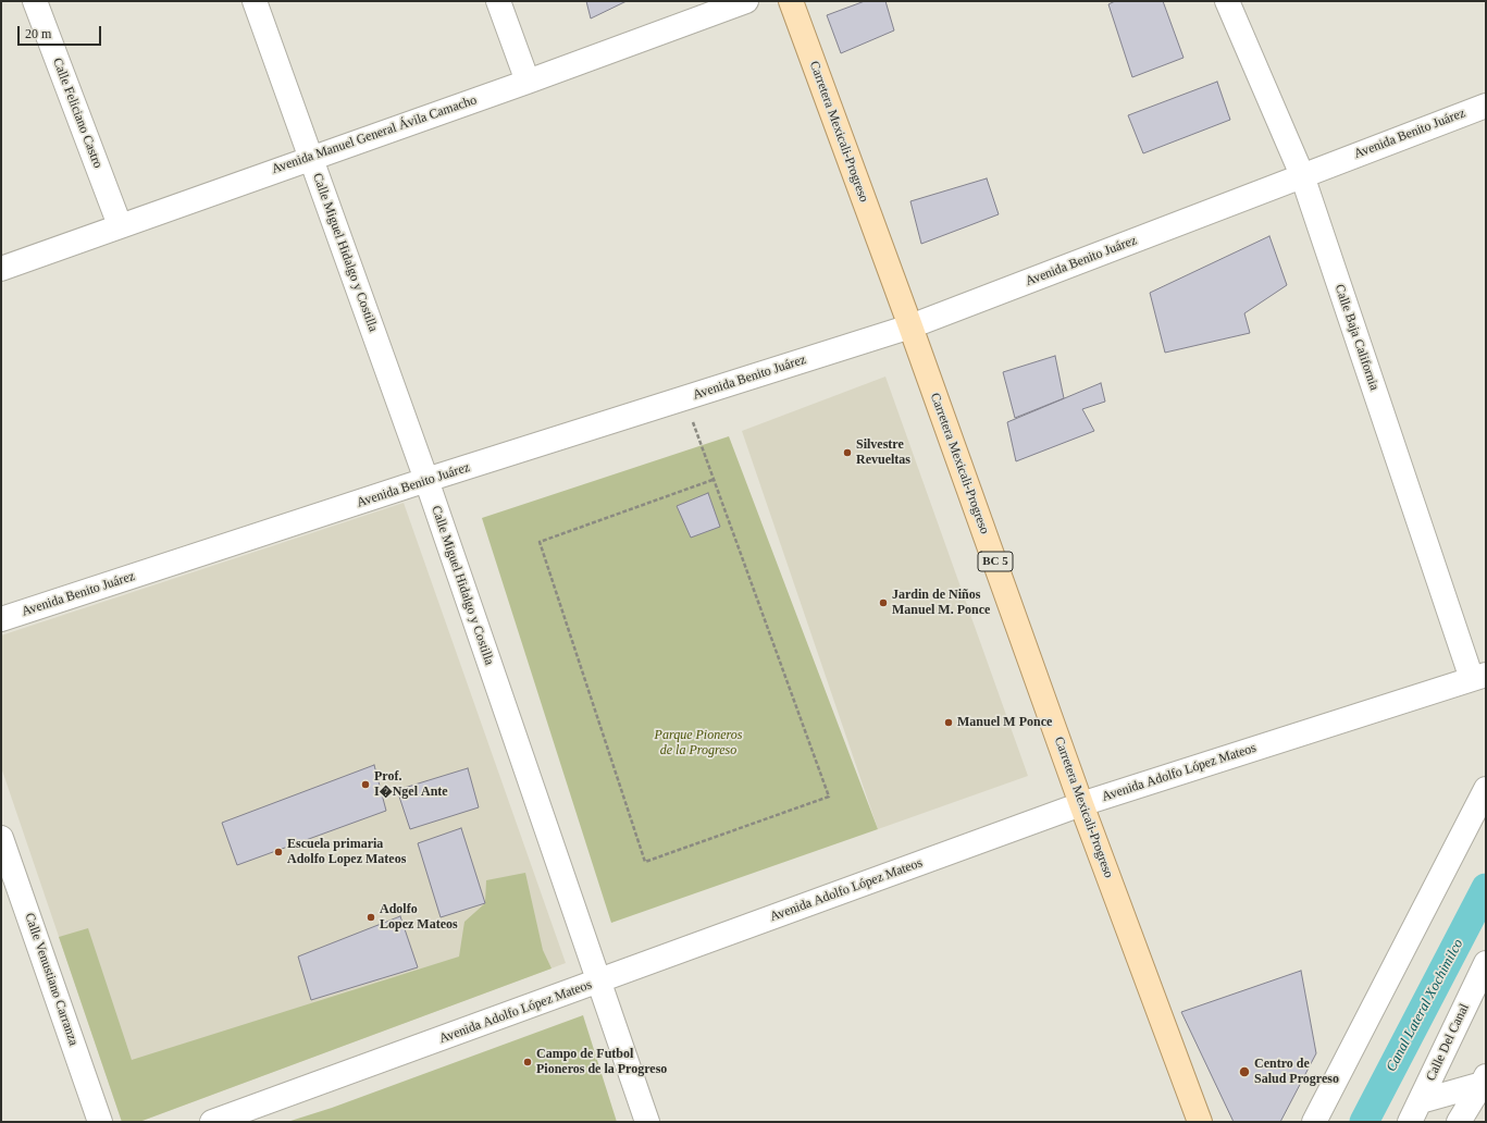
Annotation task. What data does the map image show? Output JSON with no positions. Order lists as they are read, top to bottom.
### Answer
{
  "streets": {
    "main road": ["Carretera Mexicali-Progreso", "BC 5"],
    "street": [
      "Calle Feliciano Castro",
      "Avenida Benito Juárez",
      "Avenida Manuel General Ávila Camacho",
      "Calle Miguel Hidalgo y Costilla",
      "Calle Baja California",
      "Avenida Adolfo López Mateos",
      "Calle Venustiano Carranza",
      "Calle Del Canal"
    ]
  },
  "crossings": [
    ["Calle Feliciano Castro", "Avenida Manuel General Ávila Camacho"],
    ["Carretera Mexicali-Progreso", "Avenida Benito Juárez"],
    ["Carretera Mexicali-Progreso", "Avenida Adolfo López Mateos"],
    ["Avenida Benito Juárez", "Calle Miguel Hidalgo y Costilla"],
    ["Avenida Benito Juárez", "Calle Baja California"],
    ["Avenida Manuel General Ávila Camacho", "Calle Miguel Hidalgo y Costilla"],
    ["Calle Miguel Hidalgo y Costilla", "Avenida Adolfo López Mateos"],
    ["Calle Baja California", "Avenida Adolfo López Mateos"]
  ],
  "water": ["Canal Lateral Xochimilco"],
  "parks": ["Parque Pioneros de la Progreso"],
  "places": [
    "Silvestre Revueltas",
    "Jardin de Niños Manuel M. Ponce",
    "Manuel M Ponce",
    "Prof. I�Ngel Ante",
    "Escuela primaria Adolfo Lopez Mateos",
    "Adolfo Lopez Mateos",
    "Campo de Futbol Pioneros de la Progreso",
    "Centro de Salud Progreso"
  ],
  "scale_bar": "20 m"
}
